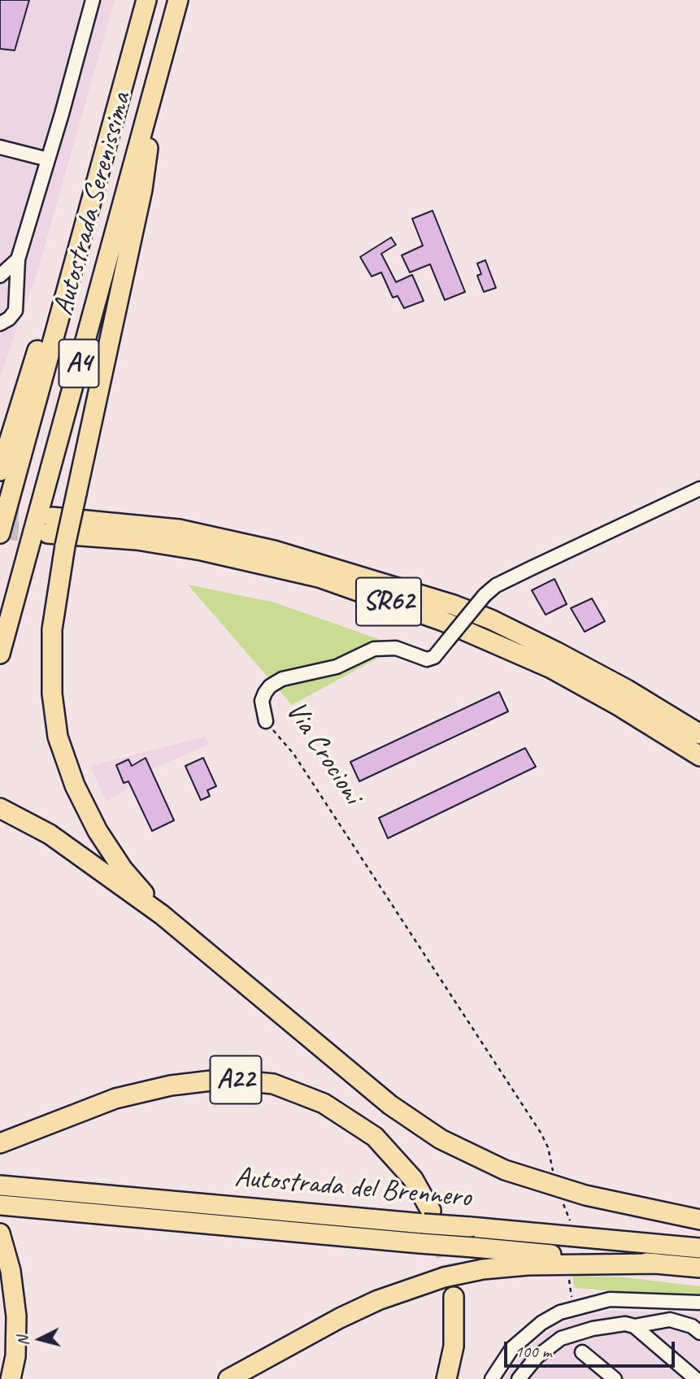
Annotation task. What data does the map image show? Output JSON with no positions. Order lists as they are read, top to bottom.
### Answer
{
  "streets": {
    "highway": [
      "Autostrada Serenissima",
      "A4",
      "SR62",
      "A22",
      "Autostrada del Brennero"
    ],
    "street": ["Via Crocioni"]
  },
  "crossings": [
    ["Autostrada Serenissima", "A4"],
    ["A22", "Autostrada del Brennero"]
  ],
  "scale_bar": "100 m",
  "north": "left"
}
